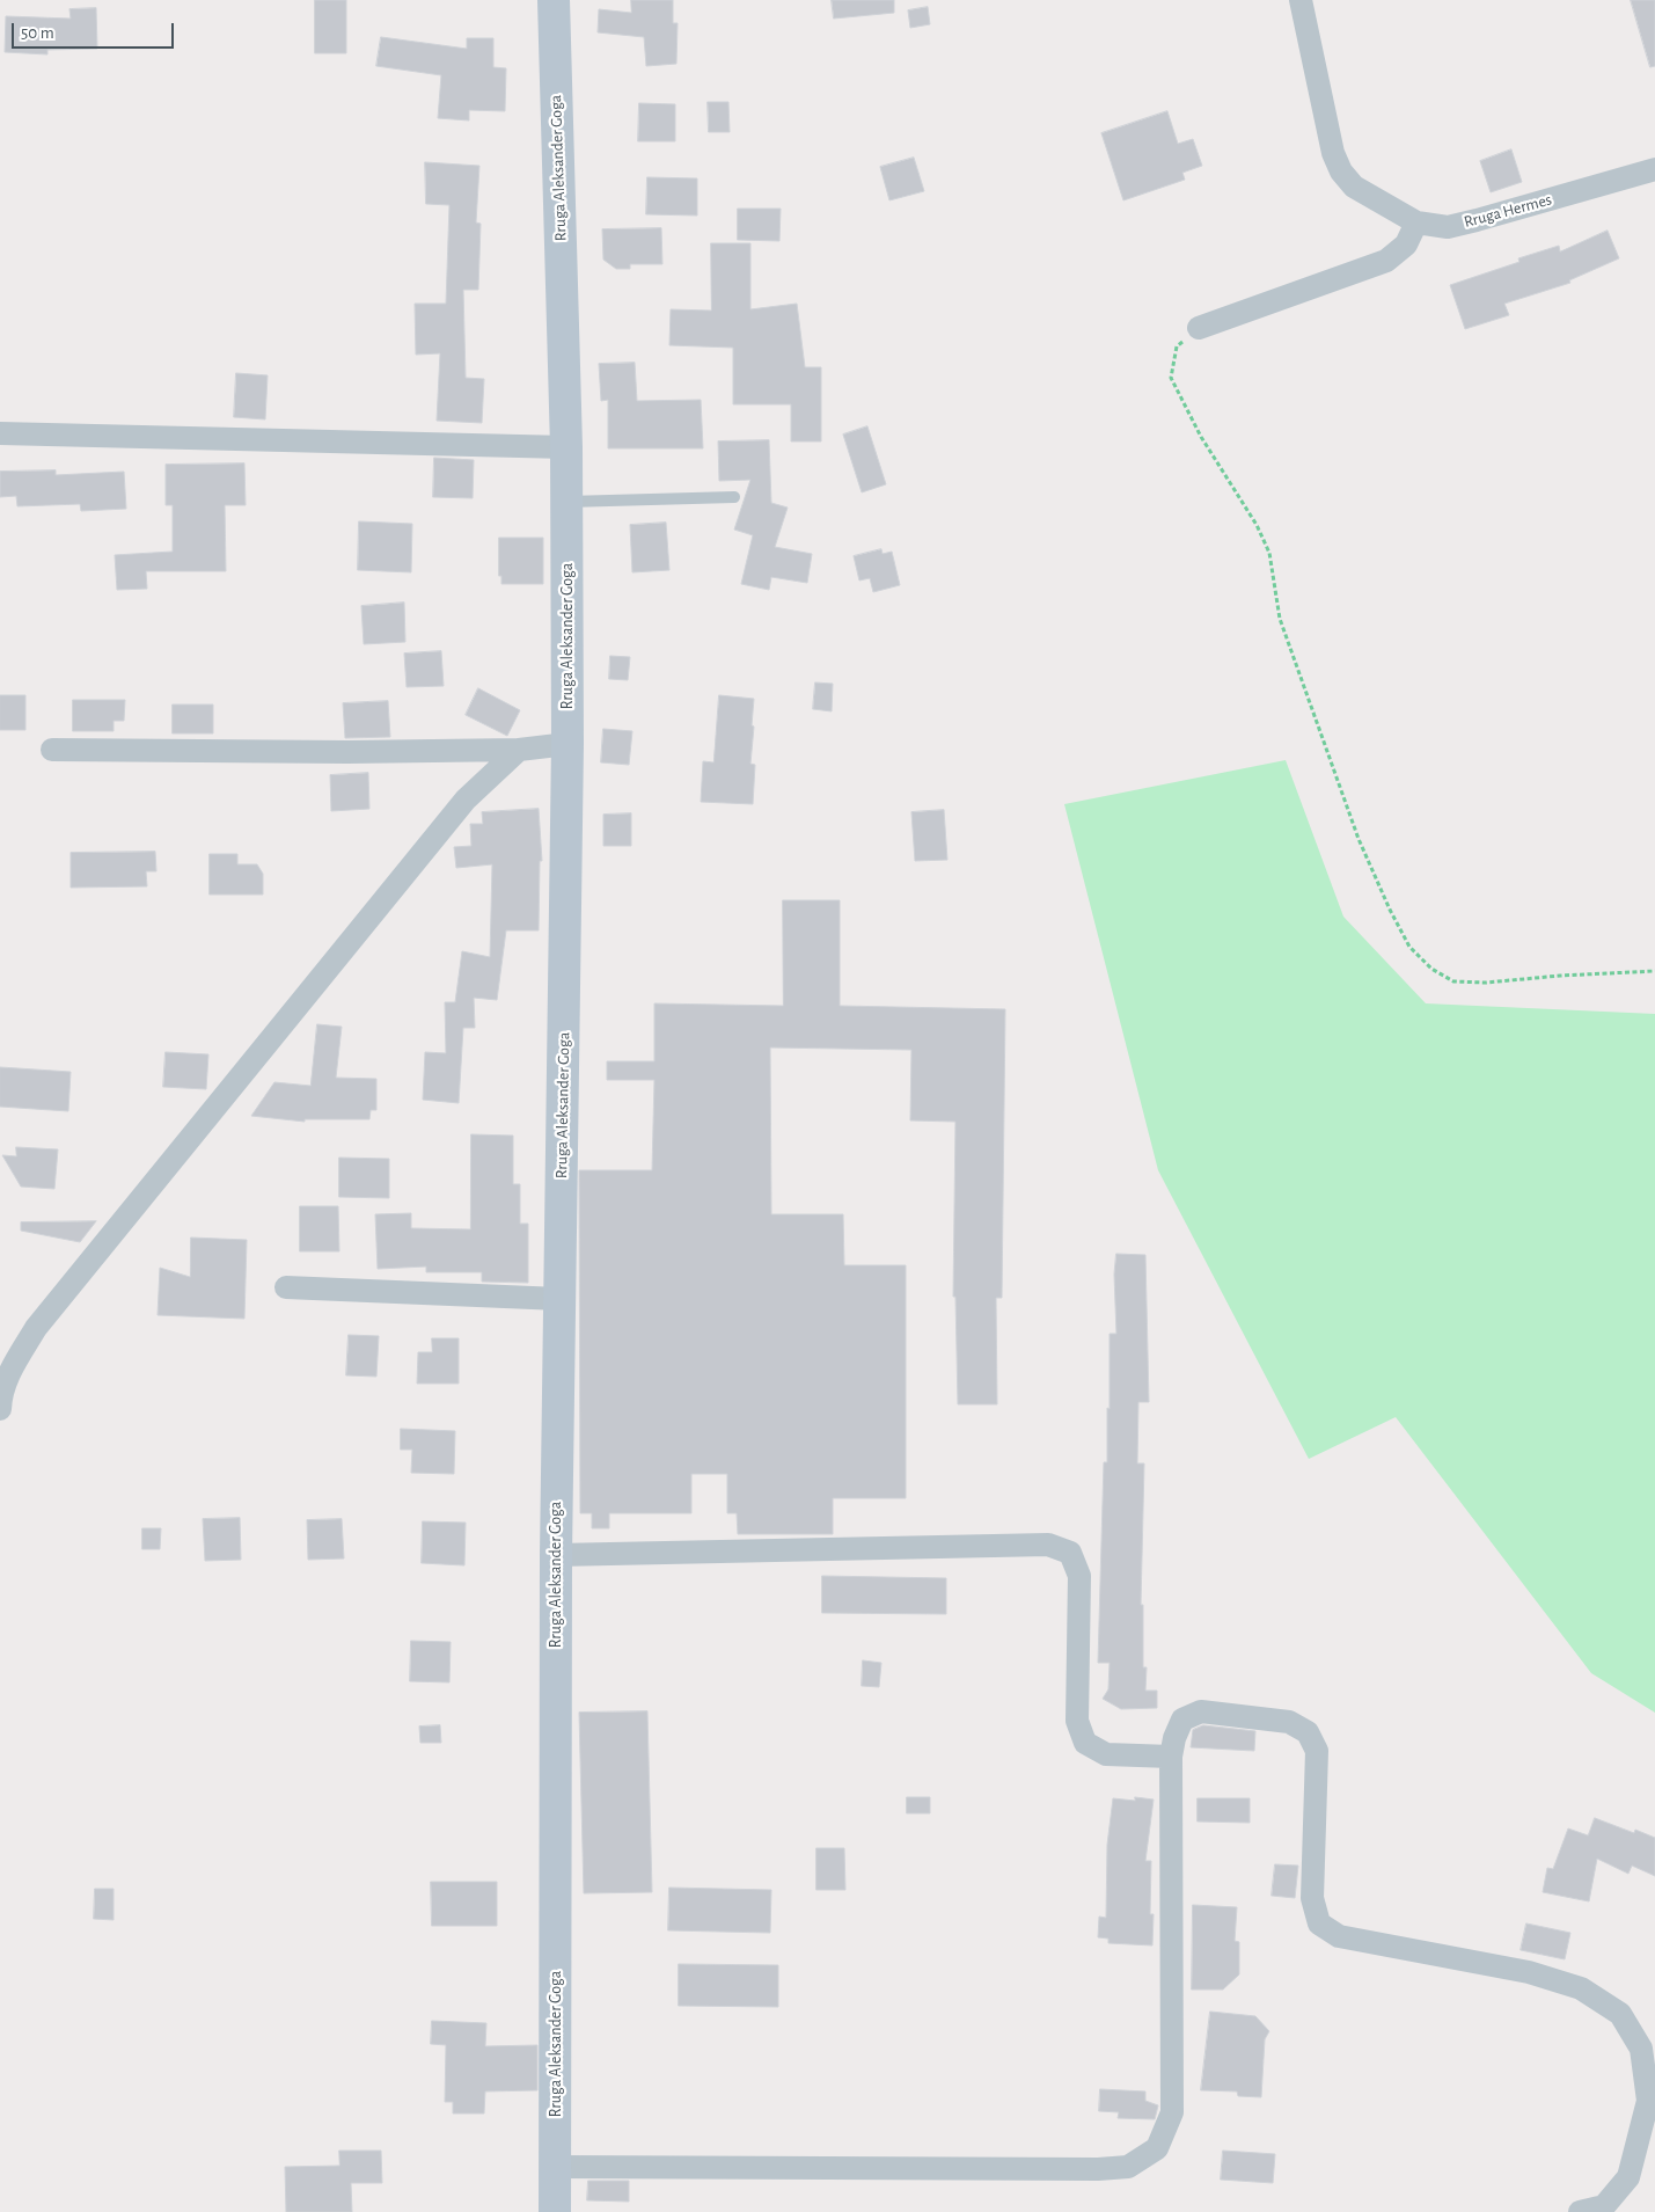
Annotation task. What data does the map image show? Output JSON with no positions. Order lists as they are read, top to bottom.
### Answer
{
  "streets": {
    "main road": ["Rruga Aleksander Goga"],
    "street": ["Rruga Hermes"]
  },
  "scale_bar": "50 m"
}
